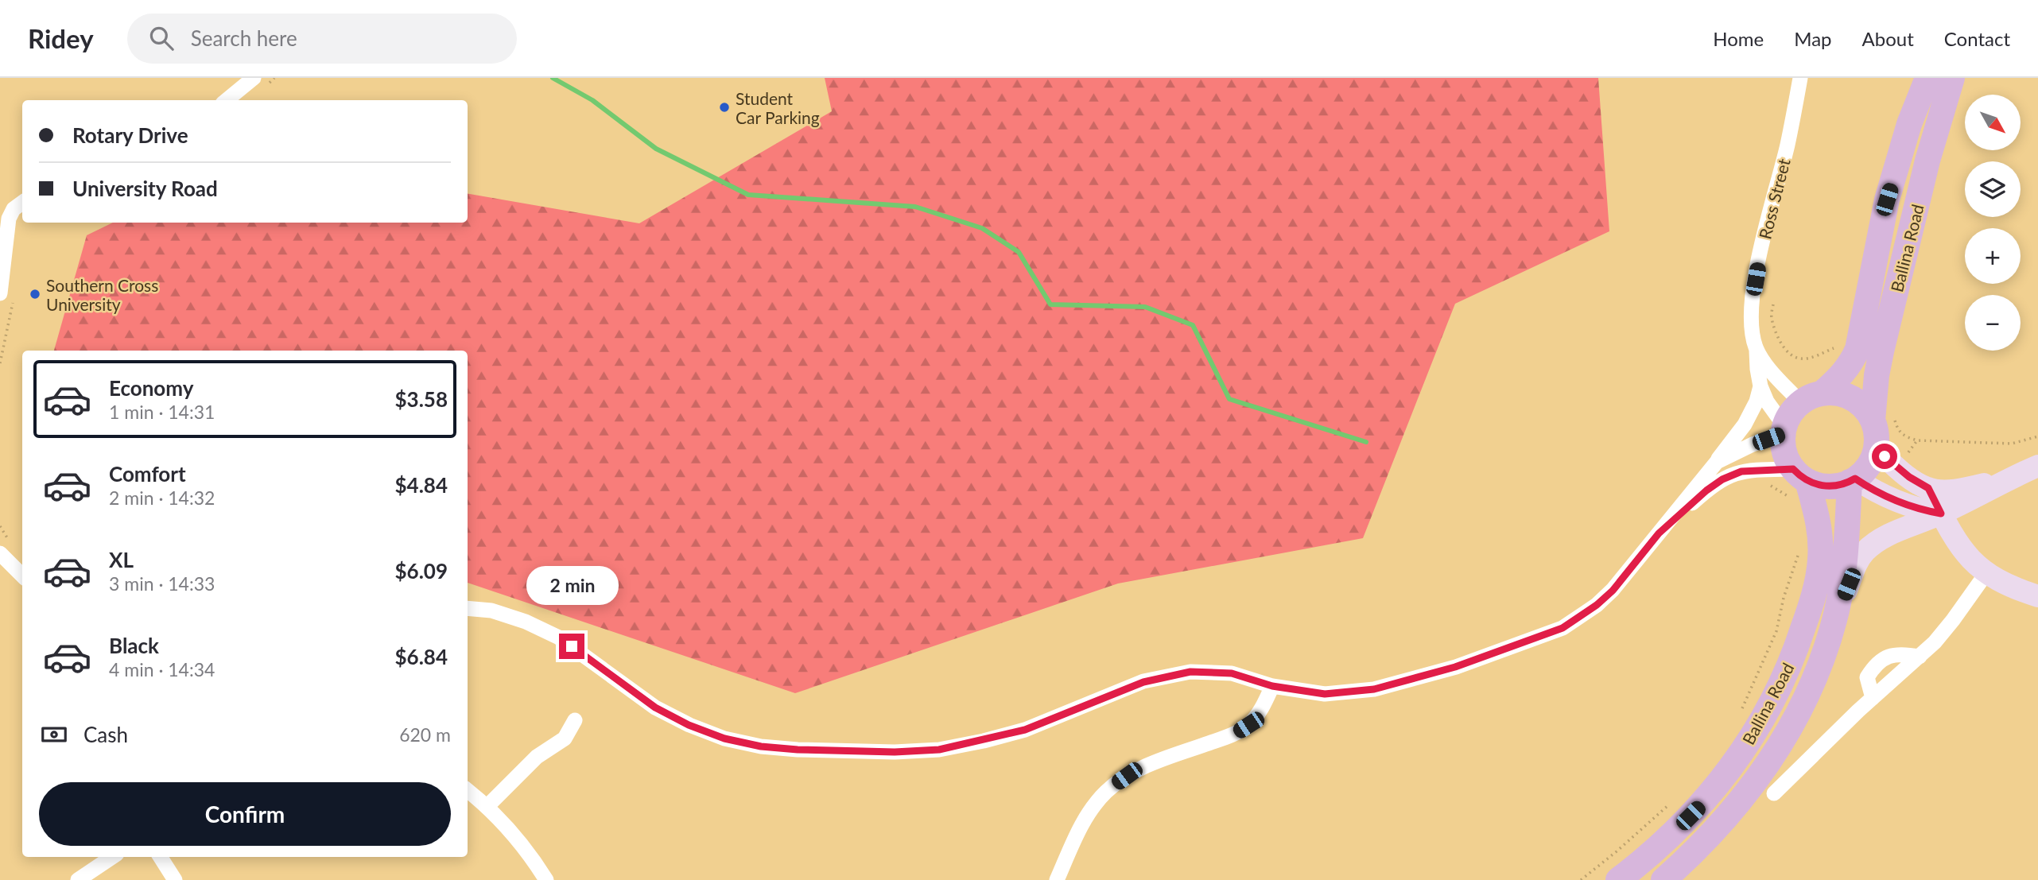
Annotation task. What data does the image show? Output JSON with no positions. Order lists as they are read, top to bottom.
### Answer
{
  "streets": {
    "main road": ["Ballina Road"],
    "street": ["Ross Street"]
  },
  "crossings": [
    ["Ross Street", "Ballina Road"]
  ],
  "places": ["Student Car Parking", "Southern Cross University"],
  "north": "bottom right",
  "page": {
    "header": "Ridey",
    "search": "Search here",
    "nav": [
      "Home",
      "Map",
      "About",
      "Contact"
    ],
    "map_buttons": ["+", "−"],
    "banner": ["Rotary Drive", "University Road"],
    "list": [
      {
        "name": "Economy",
        "note": "1 min · 14:31",
        "value": "$3.58"
      },
      {
        "name": "Comfort",
        "note": "2 min · 14:32",
        "value": "$4.84"
      },
      {
        "name": "XL",
        "note": "3 min · 14:33",
        "value": "$6.09"
      },
      {
        "name": "Black",
        "note": "4 min · 14:34",
        "value": "$6.84"
      }
    ],
    "bubble": "2 min",
    "pay": ["Cash", "620 m"],
    "buttons": "Confirm"
  }
}
